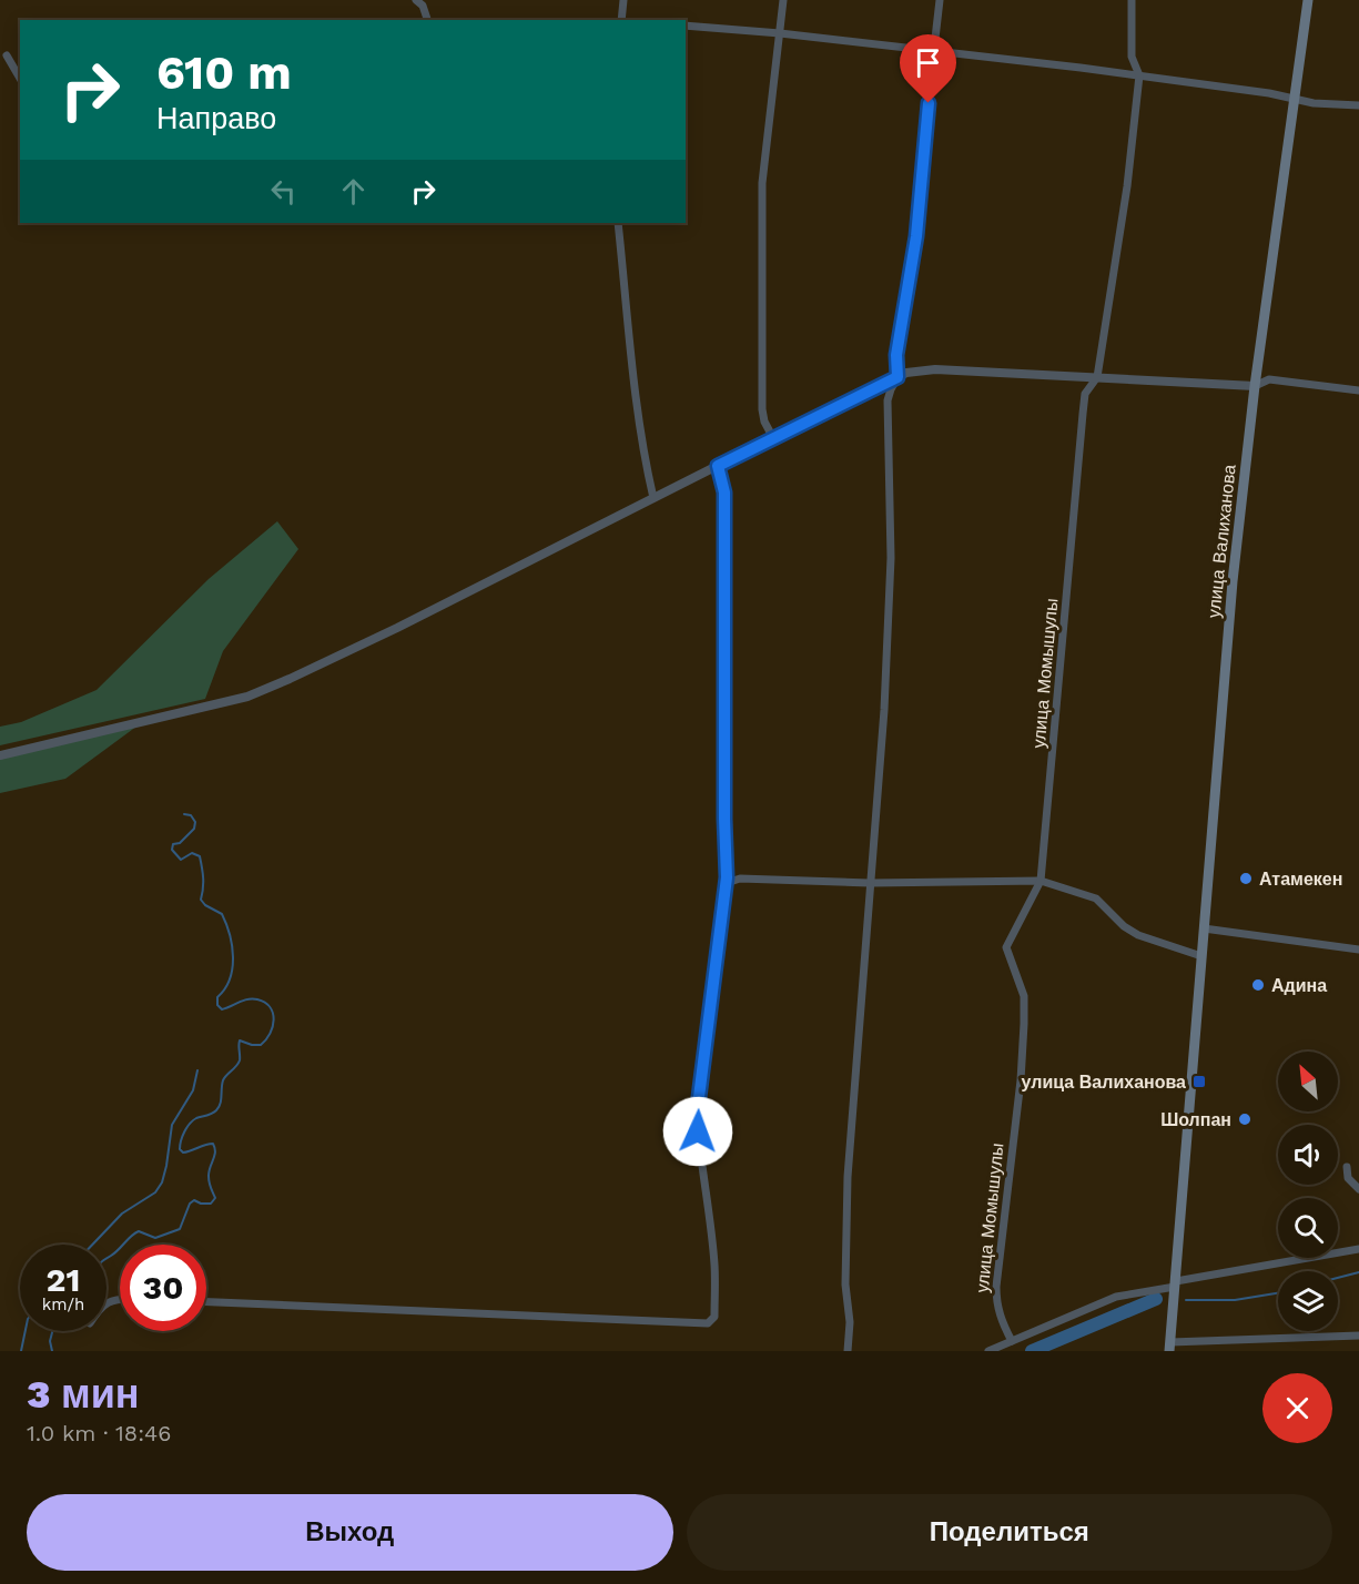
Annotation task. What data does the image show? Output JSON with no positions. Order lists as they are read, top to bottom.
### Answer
{
  "streets": {
    "main road": ["улица Валиханова"],
    "street": ["улица Момышулы"]
  },
  "places": {
    "other": ["Атамекен", "Адина", "Шолпан"],
    "transit": ["улица Валиханова"]
  },
  "north": "top left",
  "page": {
    "turn": ["610 m", "Направо"],
    "speed": "21 km/h",
    "limit": "30",
    "heading": ["3 мин", "1.0 km · 18:46"],
    "buttons": ["Выход", "Поделиться"]
  }
}
